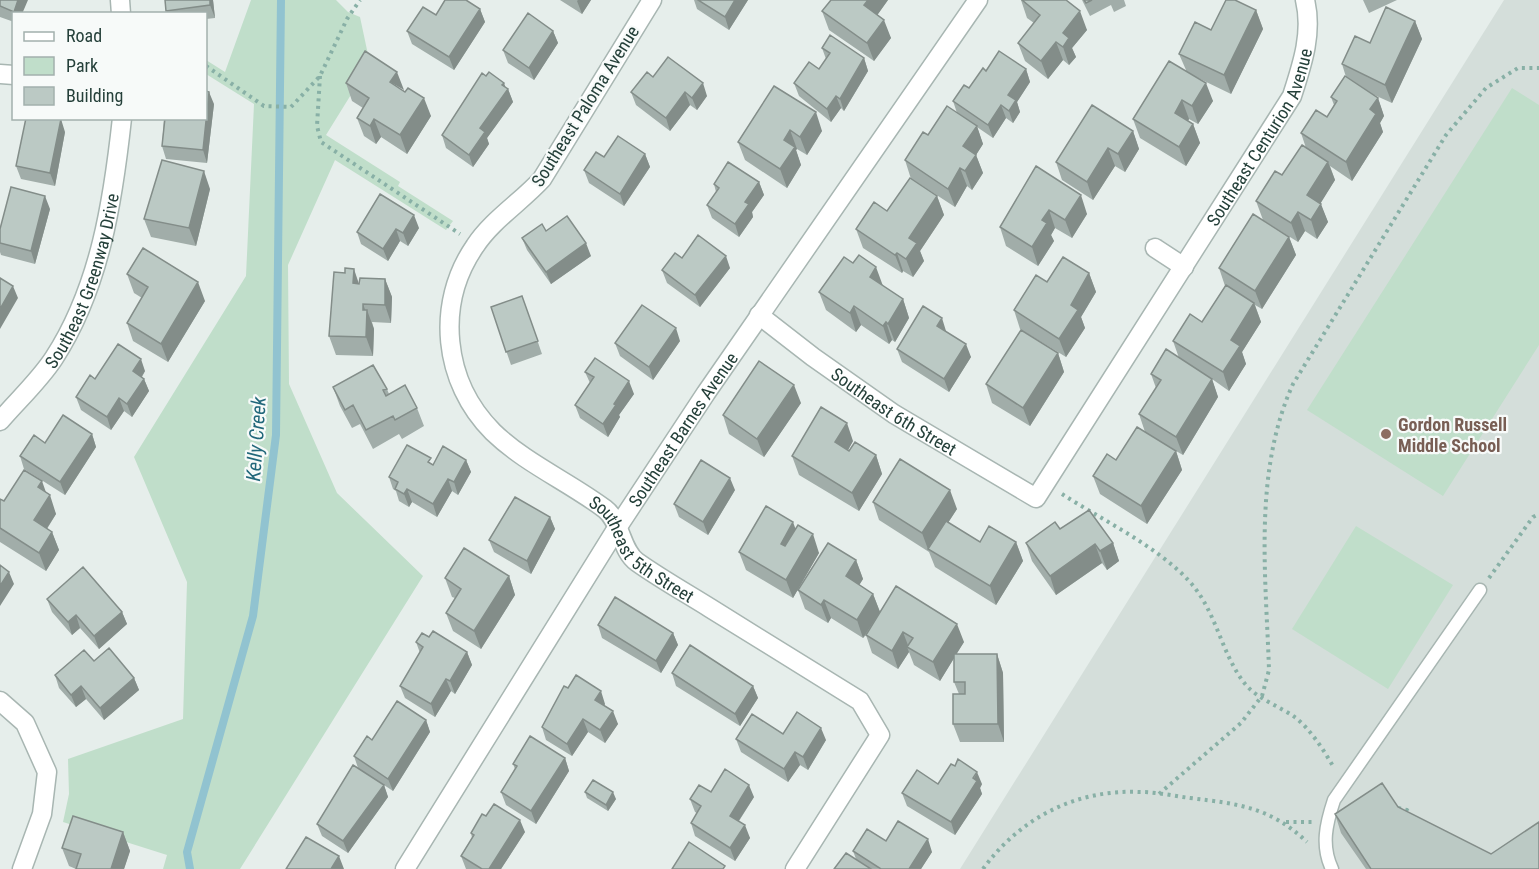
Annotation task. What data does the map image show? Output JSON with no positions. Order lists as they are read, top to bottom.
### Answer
{
  "streets": {
    "street": [
      "Southeast Paloma Avenue",
      "Southeast Centurion Avenue",
      "Southeast Greenway Drive",
      "Southeast 6th Street",
      "Southeast Barnes Avenue",
      "Southeast 5th Street"
    ]
  },
  "crossings": [
    ["Southeast Paloma Avenue", "Southeast 5th Street"],
    ["Southeast Centurion Avenue", "Southeast 6th Street"],
    ["Southeast 6th Street", "Southeast Barnes Avenue"],
    ["Southeast Barnes Avenue", "Southeast 5th Street"]
  ],
  "water": ["Kelly Creek"],
  "places": ["Gordon Russell Middle School"],
  "legend": ["Road", "Park", "Building"]
}
